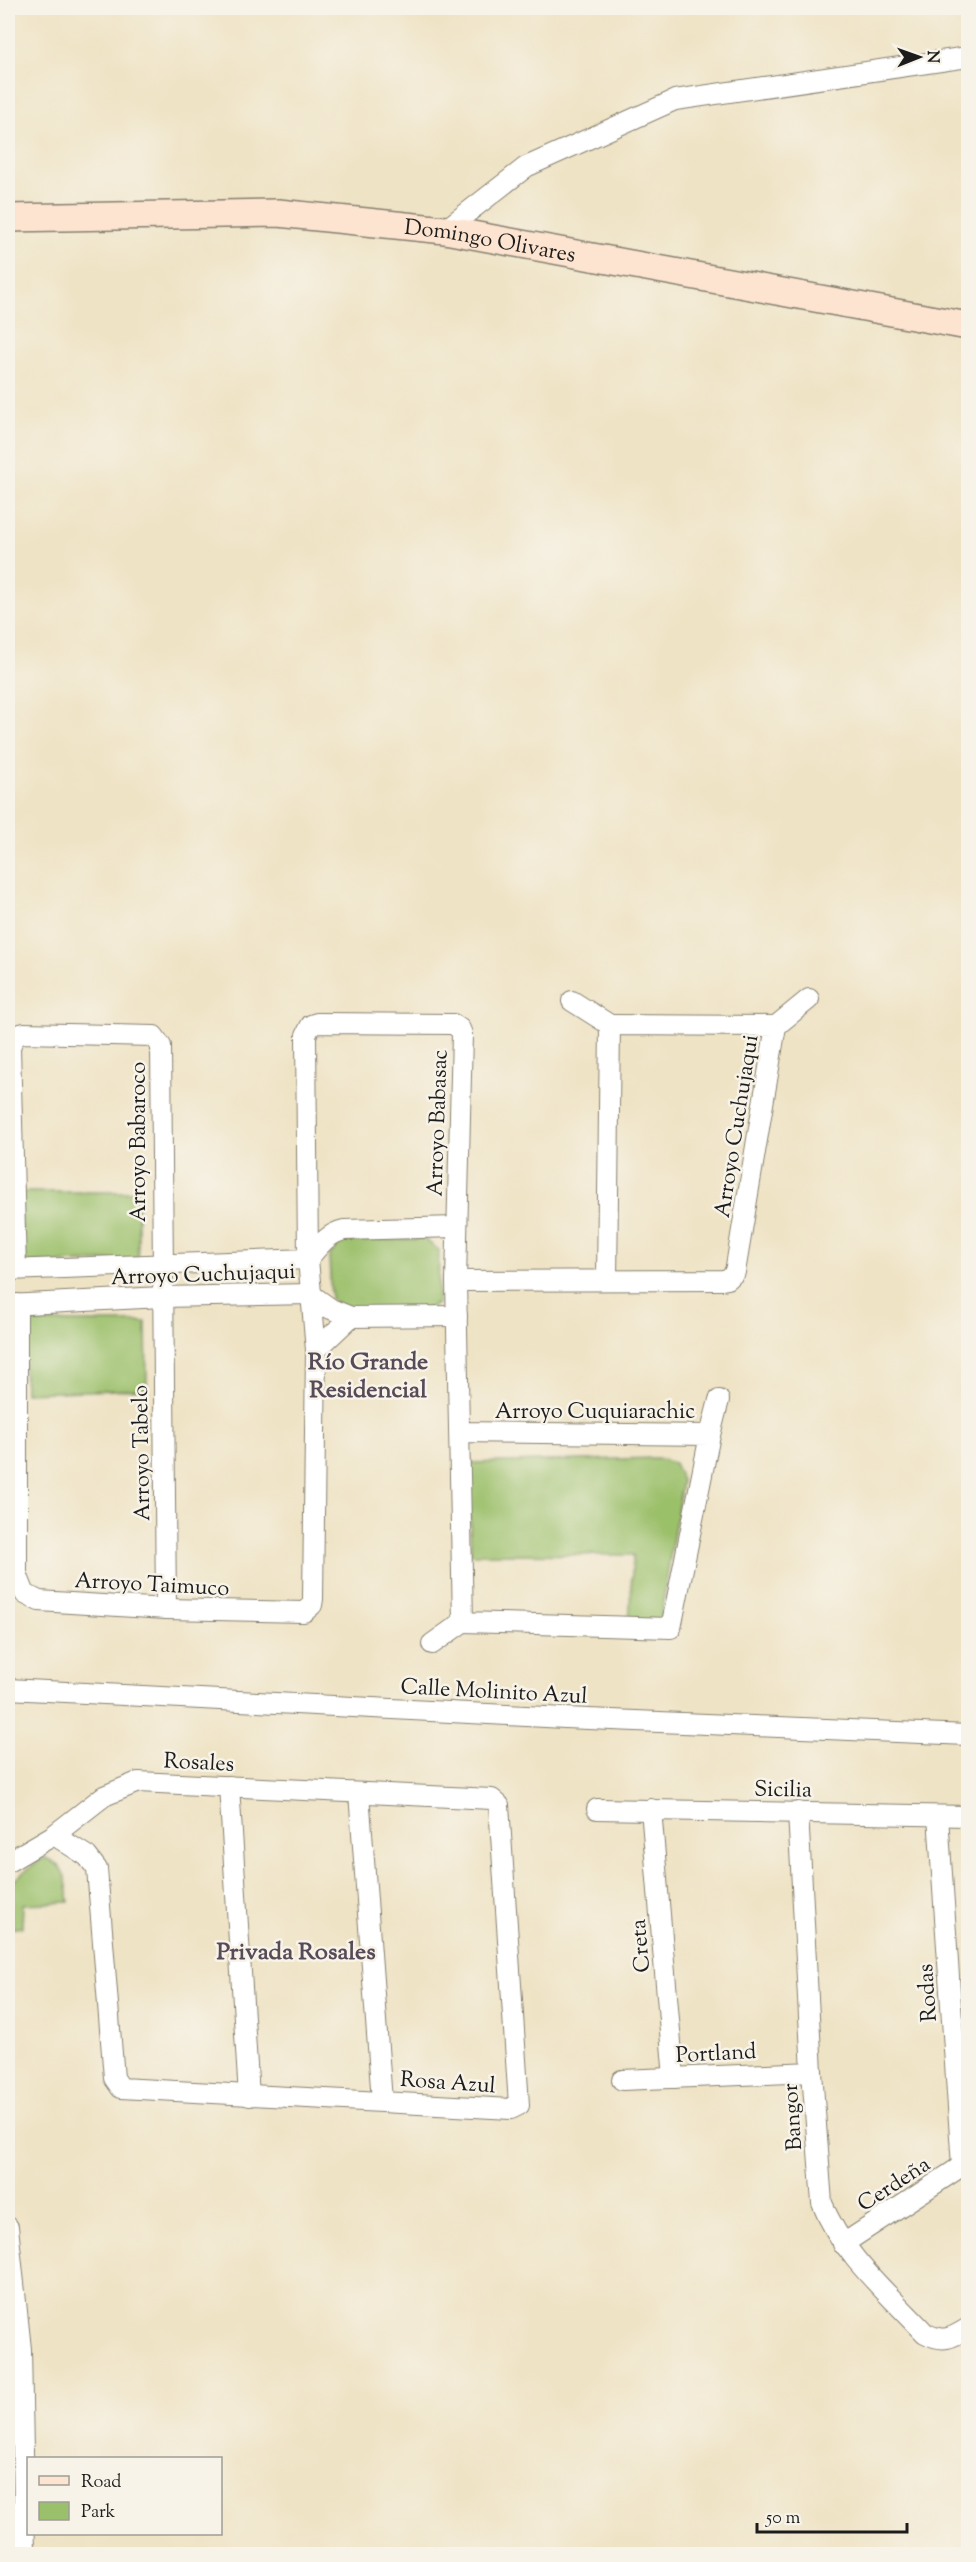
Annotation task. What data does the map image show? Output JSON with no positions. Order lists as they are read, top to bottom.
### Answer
{
  "streets": {
    "main road": ["Domingo Olivares"],
    "street": [
      "Arroyo Babasac",
      "Arroyo Cuchujaqui",
      "Arroyo Babaroco",
      "Arroyo Cuquiarachic",
      "Arroyo Tabelo",
      "Arroyo Taimuco",
      "Calle Molinito Azul",
      "Rosales",
      "Sicilia",
      "Creta",
      "Rodas",
      "Portland",
      "Rosa Azul",
      "Bangor",
      "Cerdeña"
    ]
  },
  "crossings": [
    ["Arroyo Babasac", "Arroyo Cuchujaqui"],
    ["Arroyo Babasac", "Arroyo Taimuco"],
    ["Arroyo Cuchujaqui", "Arroyo Babaroco"],
    ["Arroyo Cuchujaqui", "Arroyo Tabelo"],
    ["Arroyo Cuchujaqui", "Arroyo Taimuco"],
    ["Arroyo Babaroco", "Arroyo Tabelo"],
    ["Arroyo Tabelo", "Arroyo Taimuco"],
    ["Rosales", "Rosa Azul"],
    ["Sicilia", "Creta"],
    ["Sicilia", "Rodas"],
    ["Sicilia", "Bangor"],
    ["Creta", "Portland"],
    ["Rodas", "Cerdeña"],
    ["Portland", "Bangor"],
    ["Bangor", "Cerdeña"]
  ],
  "districts": ["Río Grande Residencial", "Privada Rosales"],
  "legend": ["Road", "Park"],
  "scale_bar": "50 m",
  "north": "right"
}
